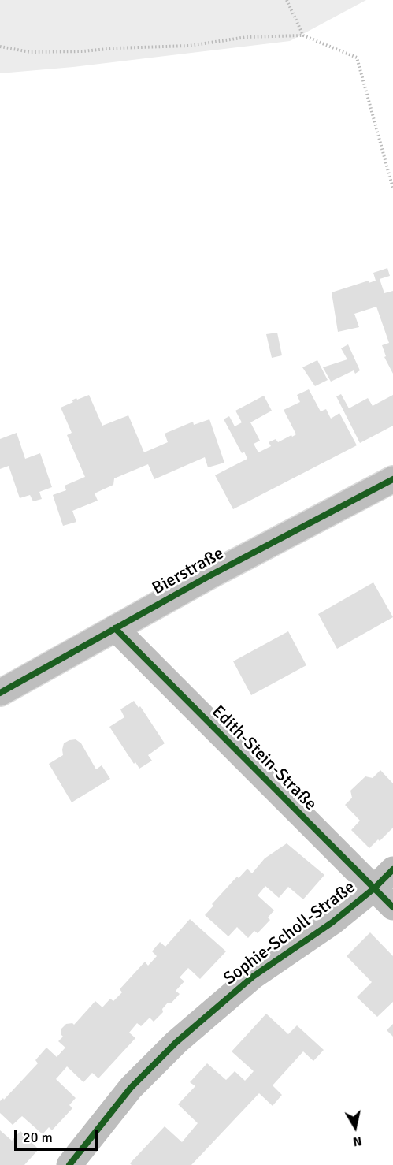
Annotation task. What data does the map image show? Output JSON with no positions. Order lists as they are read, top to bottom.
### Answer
{
  "streets": {
    "street": ["Bierstraße", "Edith-Stein-Straße", "Sophie-Scholl-Straße"]
  },
  "crossings": [
    ["Bierstraße", "Edith-Stein-Straße"],
    ["Edith-Stein-Straße", "Sophie-Scholl-Straße"]
  ],
  "scale_bar": "20 m",
  "north": "bottom"
}
